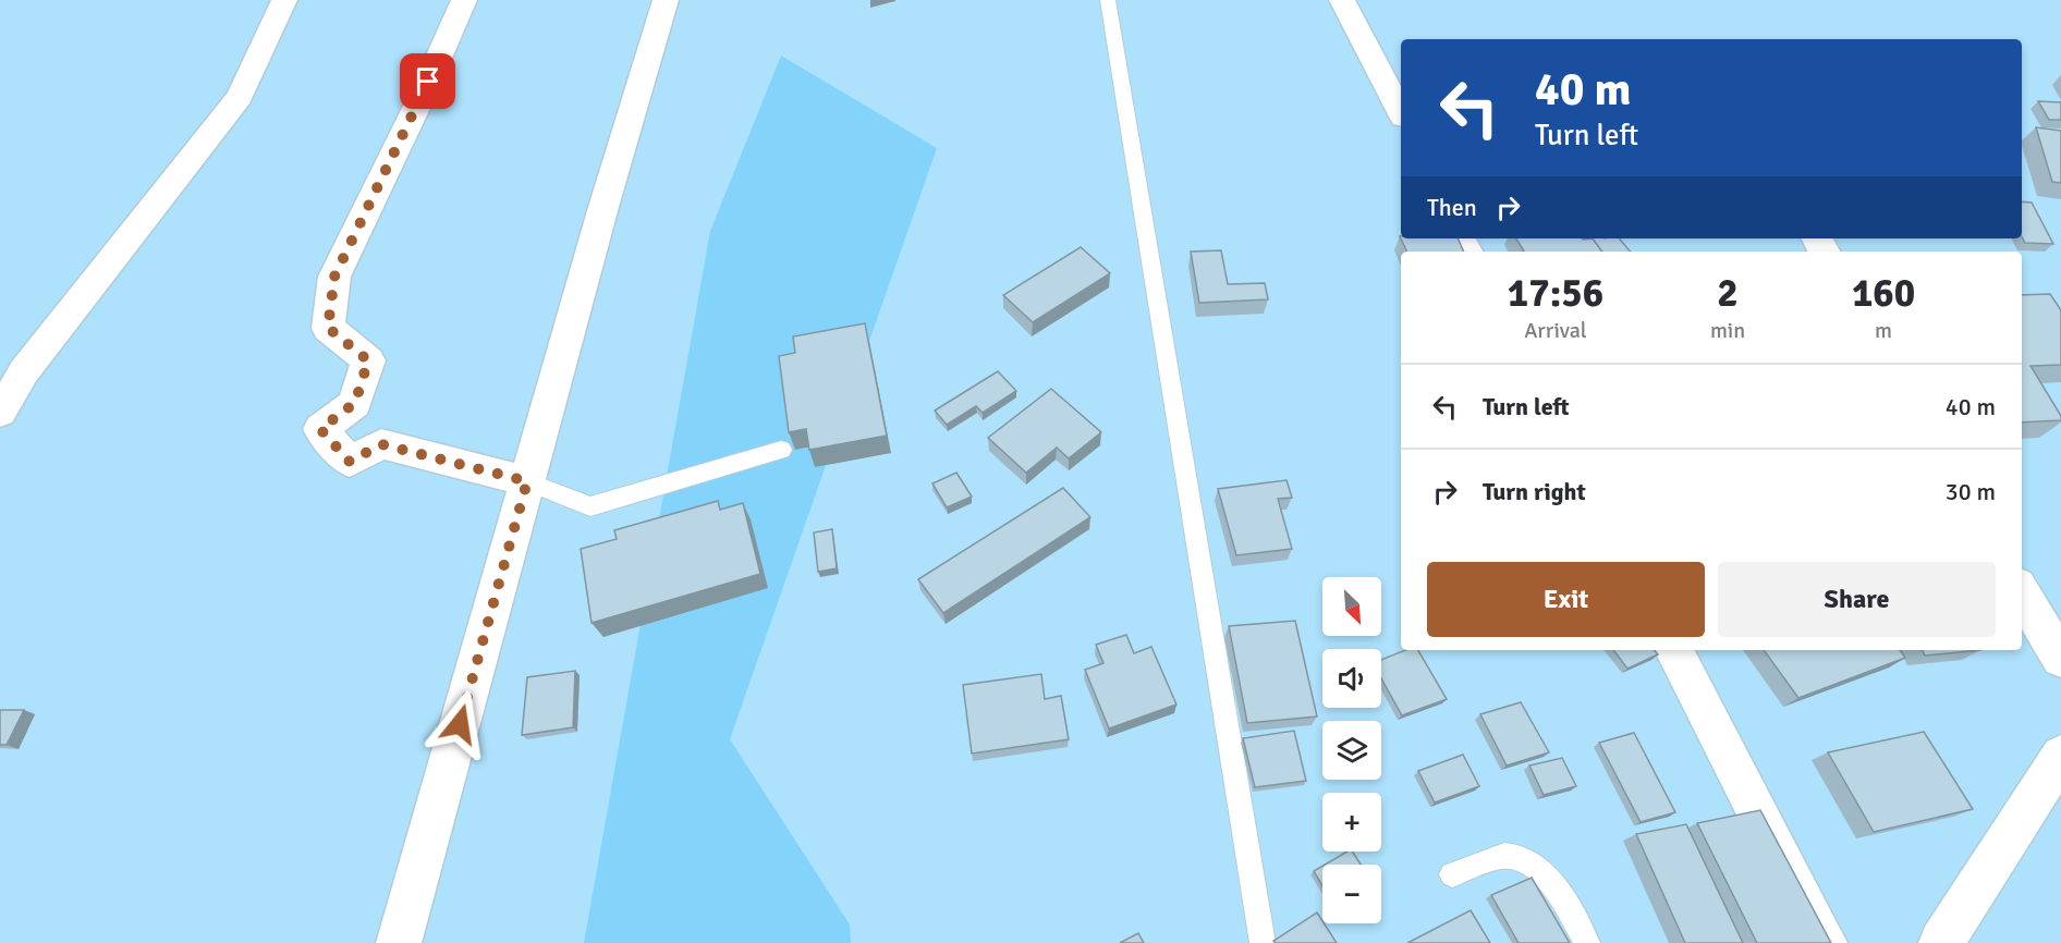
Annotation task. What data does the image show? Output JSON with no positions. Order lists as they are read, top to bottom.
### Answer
{
  "north": "bottom right",
  "page": {
    "turn": ["40 m", "Turn left"],
    "then": "Then",
    "eta": [
      "17:56",
      "Arrival",
      "2",
      "min",
      "160",
      "m"
    ],
    "list": [
      {
        "name": "Turn left",
        "value": "40 m"
      },
      {
        "name": "Turn right",
        "value": "30 m"
      }
    ],
    "buttons": ["Exit", "Share"],
    "map_buttons": ["+", "−"]
  }
}
